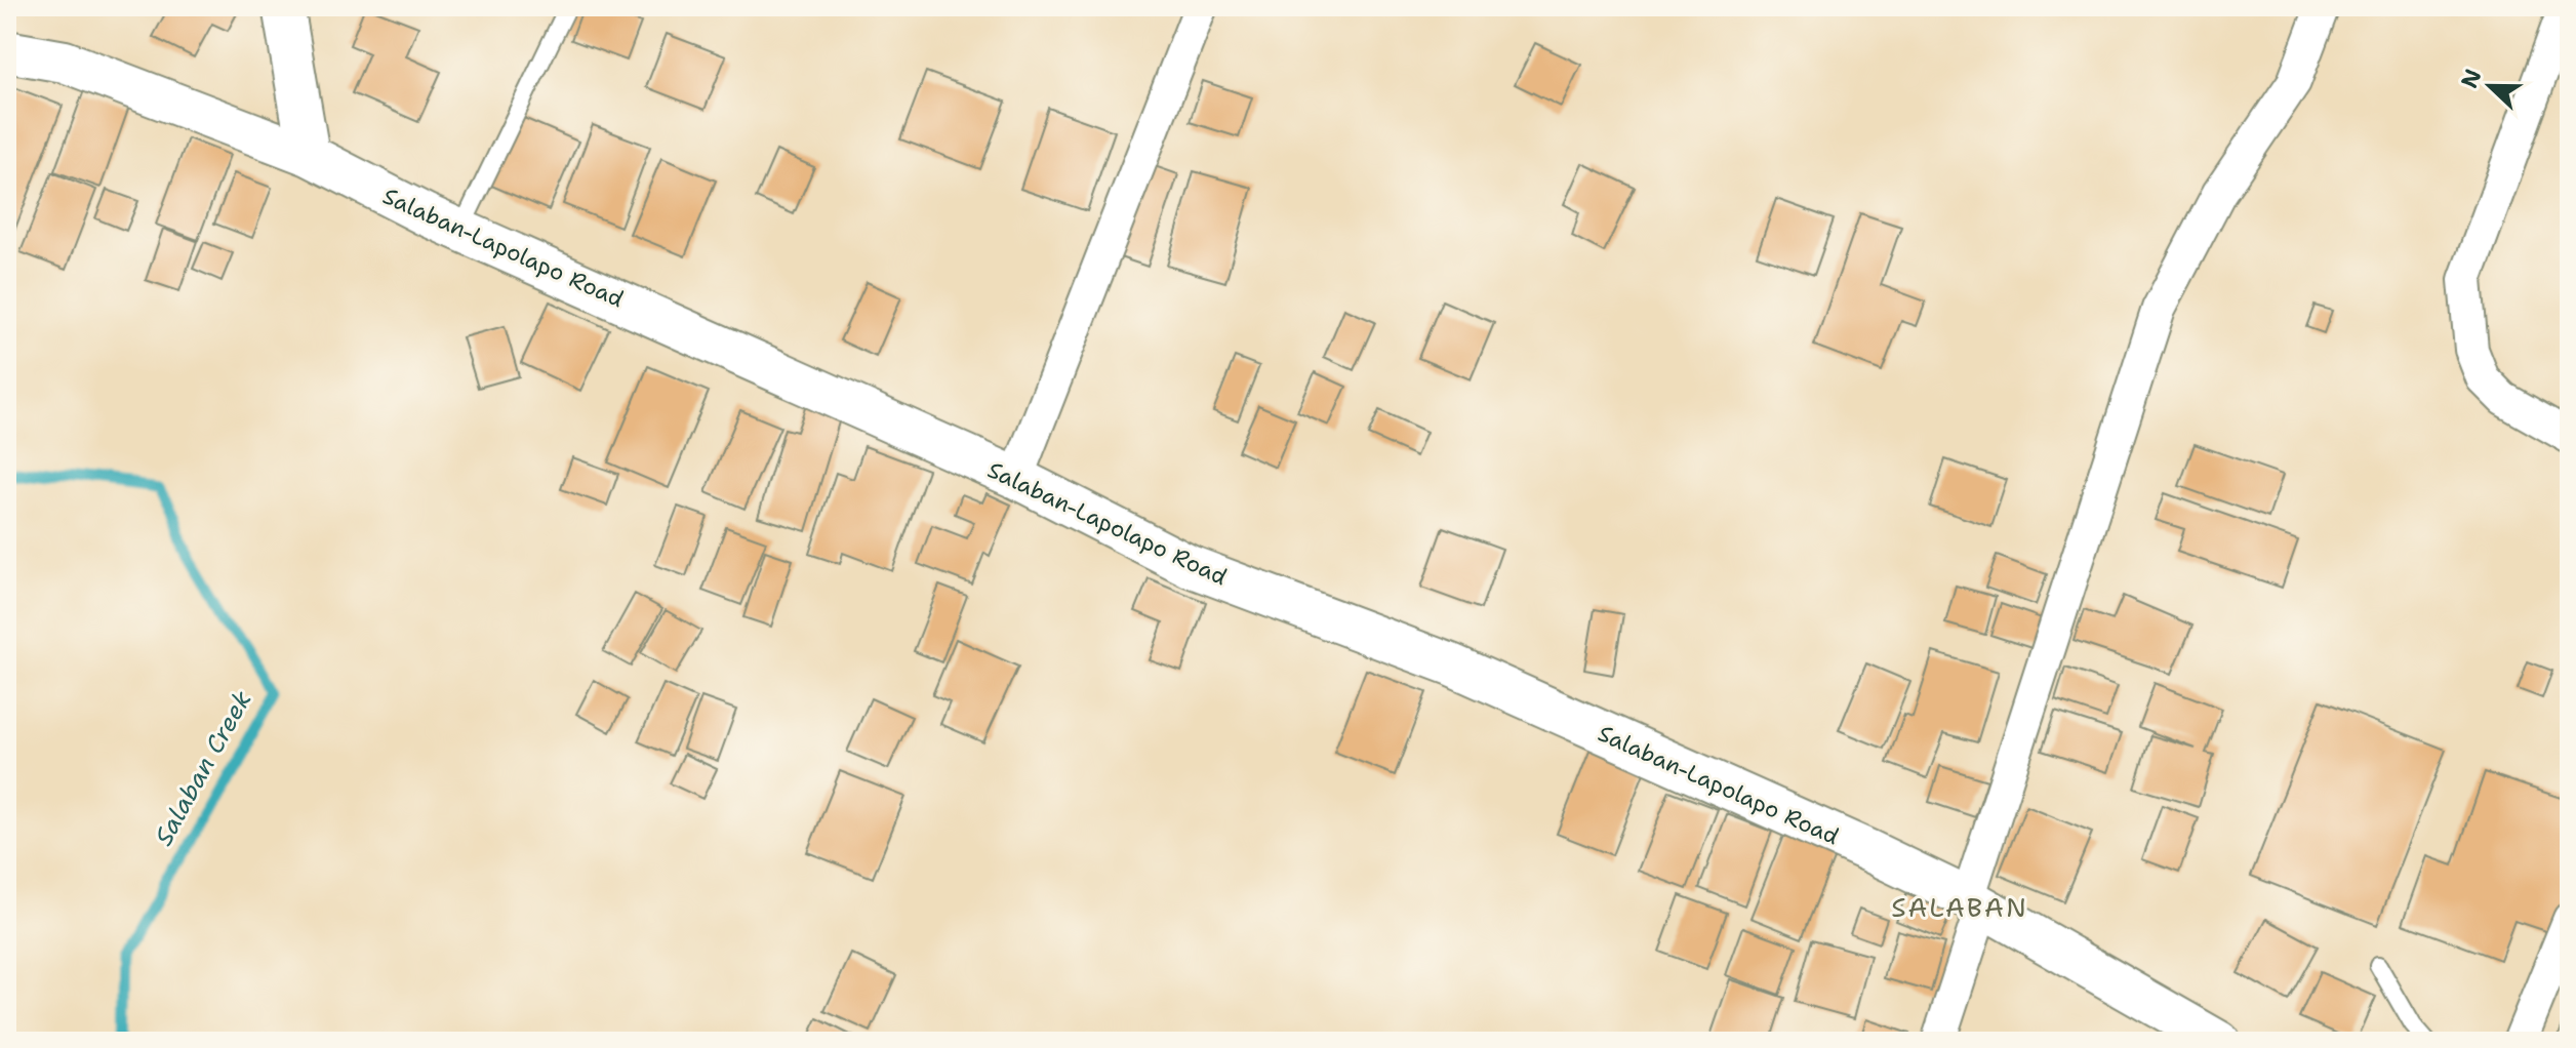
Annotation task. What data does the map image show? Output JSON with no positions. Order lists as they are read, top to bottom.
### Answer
{
  "streets": {
    "street": ["Salaban-Lapolapo Road"]
  },
  "districts": ["SALABAN"],
  "water": ["Salaban Creek"],
  "north": "left"
}
